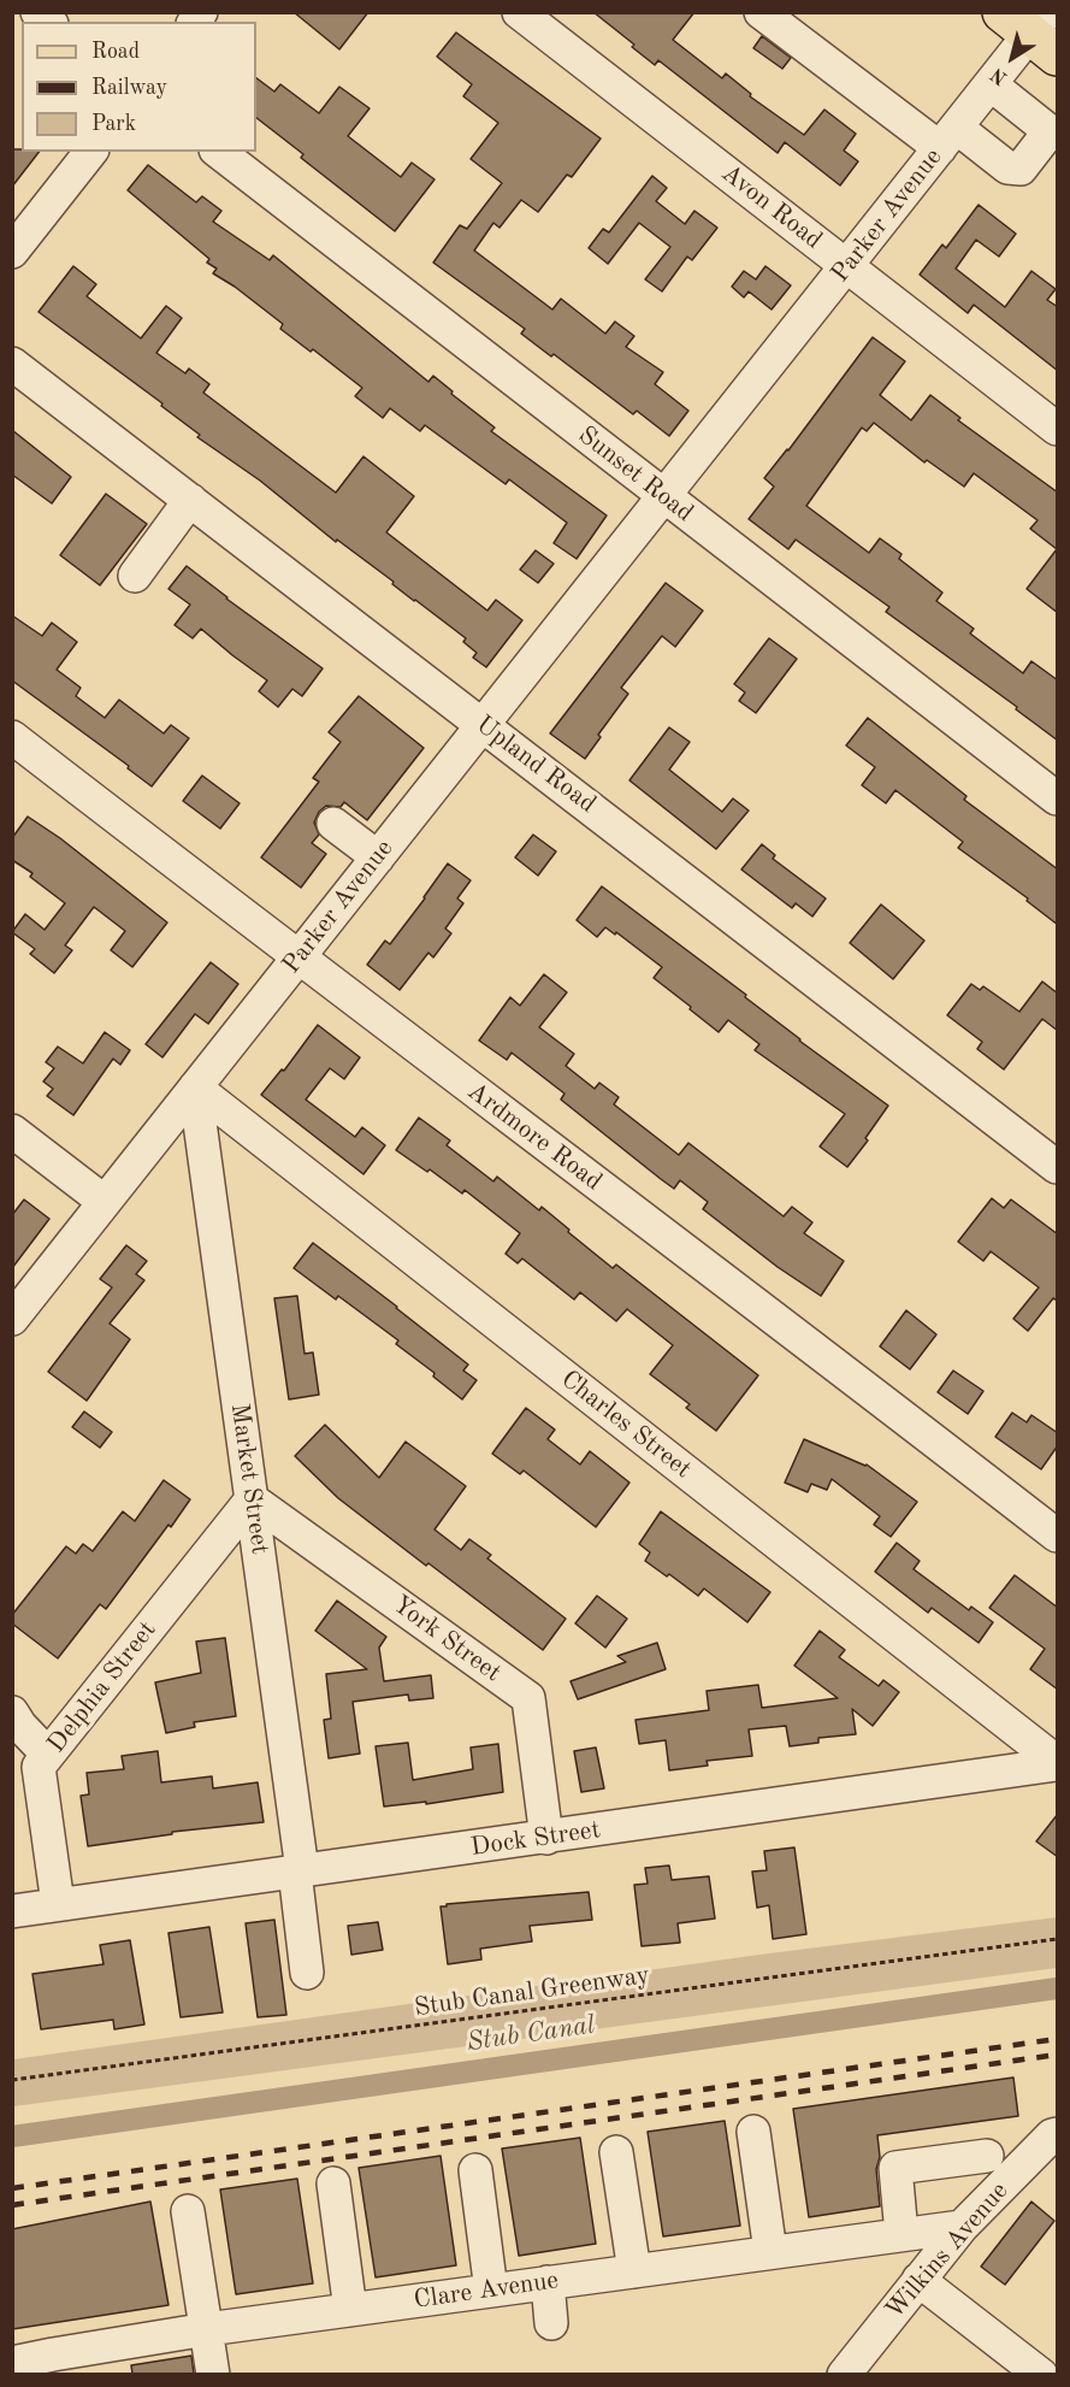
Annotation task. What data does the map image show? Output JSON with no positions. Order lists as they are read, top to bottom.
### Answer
{
  "streets": {
    "street": [
      "Avon Road",
      "Parker Avenue",
      "Sunset Road",
      "Upland Road",
      "Ardmore Road",
      "Charles Street",
      "Market Street",
      "York Street",
      "Delphia Street",
      "Dock Street",
      "Wilkins Avenue",
      "Clare Avenue"
    ],
    "path": ["Stub Canal Greenway"]
  },
  "crossings": [
    ["Avon Road", "Parker Avenue"],
    ["Parker Avenue", "Sunset Road"],
    ["Parker Avenue", "Upland Road"],
    ["Parker Avenue", "Ardmore Road"],
    ["Parker Avenue", "Charles Street"],
    ["Parker Avenue", "Market Street"],
    ["Charles Street", "Market Street"],
    ["Charles Street", "Dock Street"],
    ["Market Street", "York Street"],
    ["Market Street", "Delphia Street"],
    ["Market Street", "Dock Street"],
    ["York Street", "Delphia Street"],
    ["York Street", "Dock Street"],
    ["Delphia Street", "Dock Street"],
    ["Wilkins Avenue", "Clare Avenue"]
  ],
  "water": ["Stub Canal"],
  "legend": ["Road", "Railway", "Park"],
  "north": "bottom left"
}
